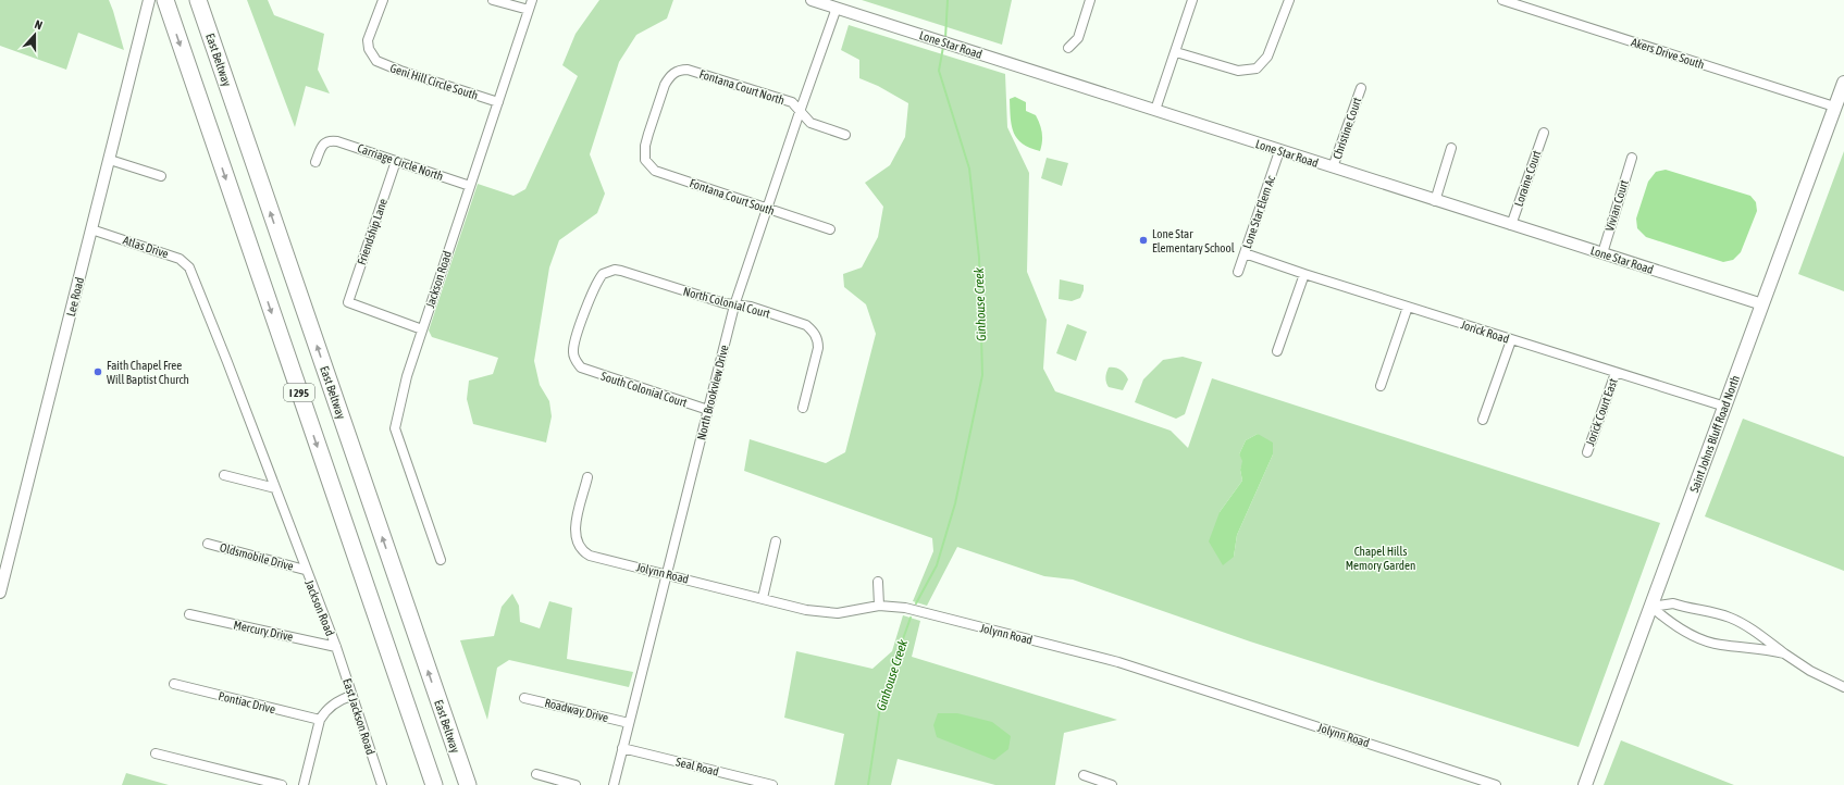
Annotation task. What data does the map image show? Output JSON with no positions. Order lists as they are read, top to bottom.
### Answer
{
  "streets": {
    "highway": ["East Beltway", "I 295"],
    "main road": ["Saint Johns Bluff Road North"],
    "street": [
      "Lone Star Road",
      "Akers Drive South",
      "Geni Hill Circle South",
      "Fontana Court North",
      "Christine Court",
      "Carriage Circle North",
      "Loraine Court",
      "Fontana Court South",
      "Vivian Court",
      "Lone Star Elem Ac",
      "Friendship Lane",
      "Atlas Drive",
      "Jackson Road",
      "Lee Road",
      "North Colonial Court",
      "Jorick Road",
      "South Colonial Court",
      "North Brookview Drive",
      "Jorick Court East",
      "Oldsmobile Drive",
      "Jolynn Road",
      "Mercury Drive",
      "Pontiac Drive",
      "Roadway Drive",
      "East Jackson Road",
      "Seal Road"
    ]
  },
  "crossings": [
    ["Lone Star Road", "Christine Court"],
    ["Lone Star Road", "Loraine Court"],
    ["Lone Star Road", "Vivian Court"],
    ["Lone Star Road", "Lone Star Elem Ac"],
    ["Lone Star Road", "North Brookview Drive"],
    ["Lone Star Road", "Saint Johns Bluff Road North"],
    ["Akers Drive South", "Saint Johns Bluff Road North"],
    ["Geni Hill Circle South", "Jackson Road"],
    ["Fontana Court North", "Fontana Court South"],
    ["Fontana Court North", "North Brookview Drive"],
    ["Carriage Circle North", "Friendship Lane"],
    ["Carriage Circle North", "Jackson Road"],
    ["Fontana Court South", "North Brookview Drive"],
    ["Lone Star Elem Ac", "Jorick Road"],
    ["Friendship Lane", "Jackson Road"],
    ["Atlas Drive", "Jackson Road"],
    ["Atlas Drive", "Lee Road"],
    ["Jackson Road", "Oldsmobile Drive"],
    ["Jackson Road", "Mercury Drive"],
    ["Jackson Road", "East Jackson Road"],
    ["North Colonial Court", "South Colonial Court"],
    ["North Colonial Court", "North Brookview Drive"],
    ["Jorick Road", "Jorick Court East"],
    ["Jorick Road", "Saint Johns Bluff Road North"],
    ["South Colonial Court", "North Brookview Drive"],
    ["North Brookview Drive", "Jolynn Road"],
    ["North Brookview Drive", "Roadway Drive"],
    ["North Brookview Drive", "Seal Road"],
    ["Mercury Drive", "East Jackson Road"]
  ],
  "water": ["Ginhouse Creek"],
  "parks": ["Chapel Hills Memory Garden"],
  "places": ["Lone Star Elementary School", "Faith Chapel Free Will Baptist Church"],
  "north": "top"
}
